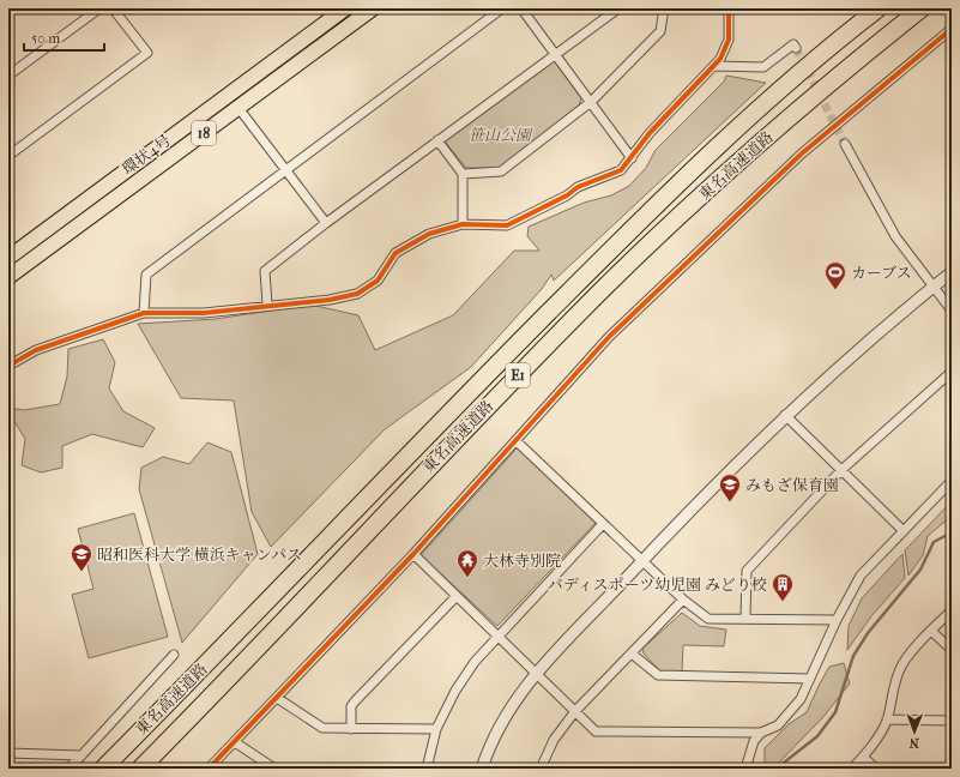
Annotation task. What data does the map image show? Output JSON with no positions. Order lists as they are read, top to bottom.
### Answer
{
  "streets": {
    "highway": ["東名高速道路", "E1"],
    "main road": ["18", "環状4号"]
  },
  "parks": ["笹山公園"],
  "places": {
    "sports": ["カーブス"],
    "school or university": ["みもざ保育園", "昭和医科大学 横浜キャンパス"],
    "temple": ["大林寺別院"],
    "building": ["バディスポーツ幼児園 みどり校"]
  },
  "scale_bar": "50 m",
  "north": "bottom"
}
